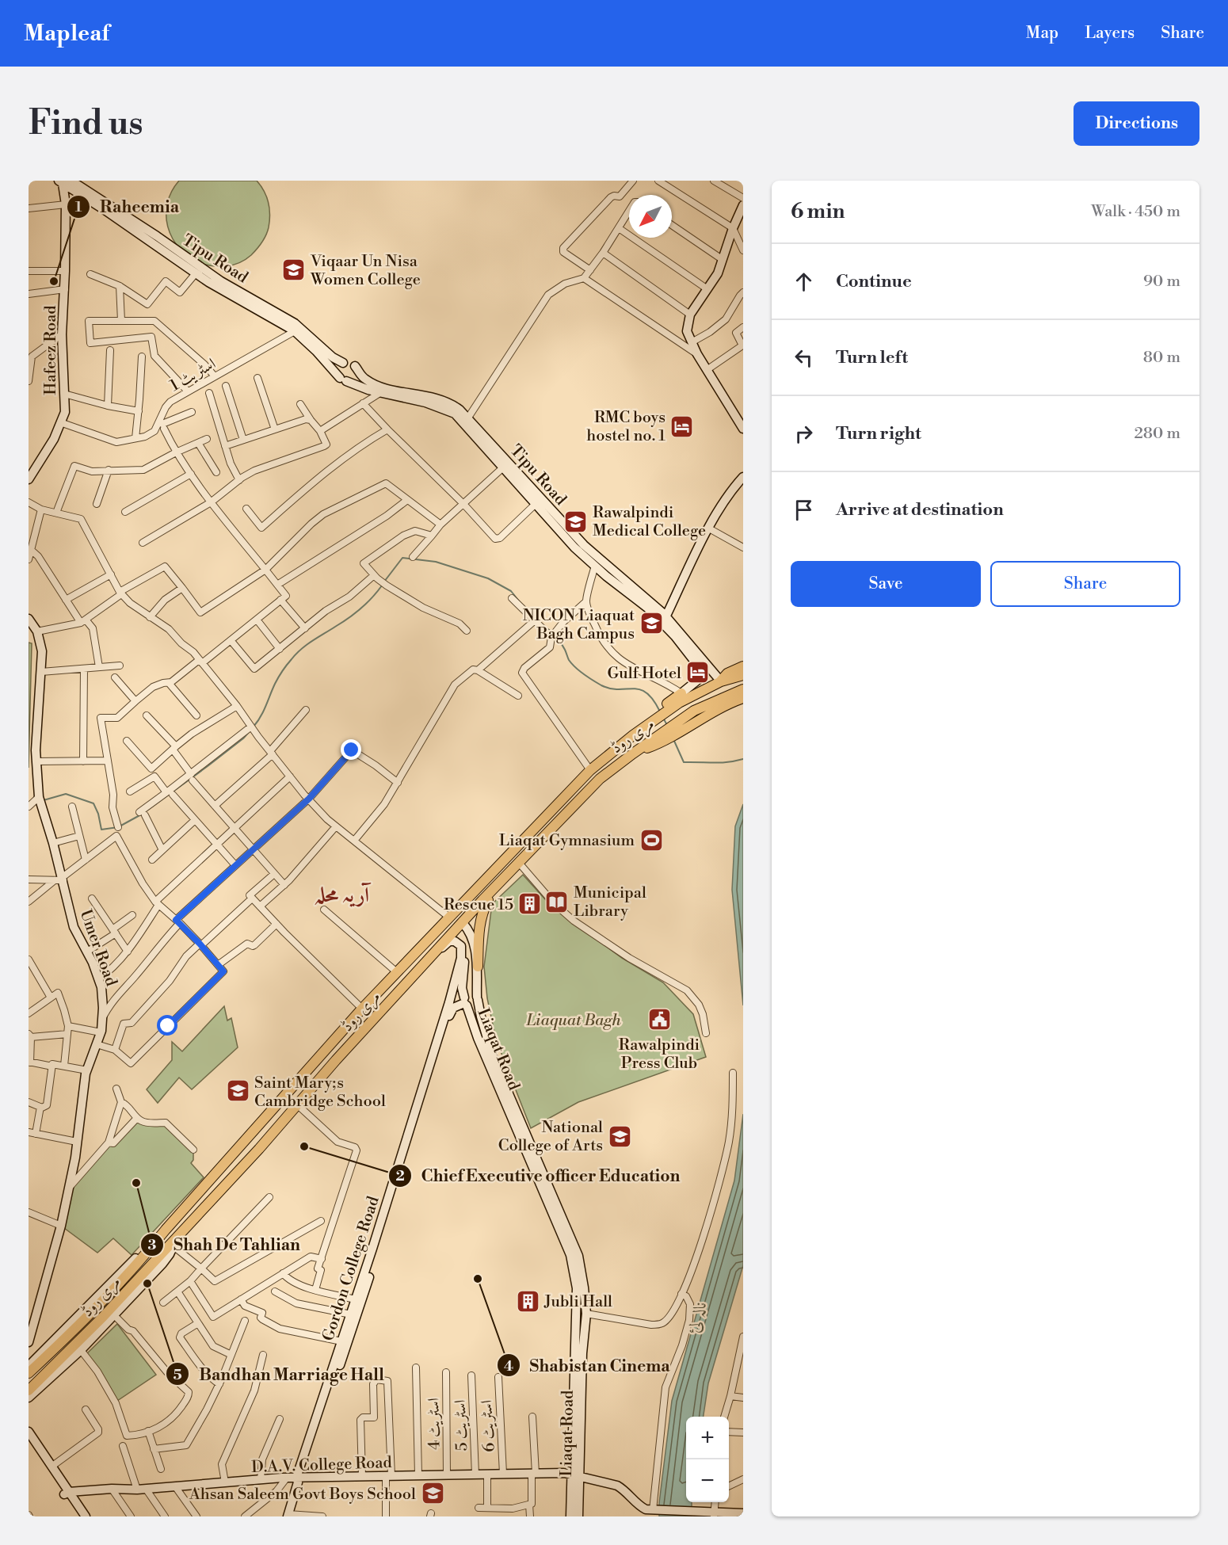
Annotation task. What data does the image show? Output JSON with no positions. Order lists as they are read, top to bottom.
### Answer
{
  "streets": {
    "main road": ["مری روڈ"],
    "street": [
      "Tipu Road",
      "Hafeez Road",
      "اسٹریٹ 1",
      "Umer Road",
      "Liaqat Road",
      "Gordon College Road",
      "اسٹریٹ 4",
      "اسٹریٹ 5",
      "اسٹریٹ 6",
      "D.A.V. College Road"
    ]
  },
  "crossings": [
    ["Tipu Road", "Hafeez Road"],
    ["Tipu Road", "مری روڈ"],
    ["Hafeez Road", "اسٹریٹ 1"],
    ["مری روڈ", "Liaqat Road"],
    ["Liaqat Road", "Gordon College Road"],
    ["Liaqat Road", "D.A.V. College Road"],
    ["Gordon College Road", "D.A.V. College Road"],
    ["اسٹریٹ 4", "D.A.V. College Road"],
    ["اسٹریٹ 5", "D.A.V. College Road"],
    ["اسٹریٹ 6", "D.A.V. College Road"]
  ],
  "districts": ["آریہ محلہ"],
  "water": ["نالہ لئ"],
  "parks": ["Liaquat Bagh"],
  "places": {
    "school or university": [
      "Viqaar Un Nisa Women College",
      "Rawalpindi Medical College",
      "NICON Liaquat Bagh Campus",
      "Saint Mary;s Cambridge School",
      "National College of Arts",
      "Ahsan Saleem Govt Boys School"
    ],
    "other": [
      "Raheemia",
      "Chief Executive officer Education",
      "Shah De Tahlian",
      "Shabistan Cinema",
      "Bandhan Marriage Hall"
    ],
    "hotel": ["RMC boys hostel no. 1", "Gulf Hotel"],
    "sports": ["Liaqat Gymnasium"],
    "library": ["Municipal Library"],
    "building": ["Rescue 15", "Jubli Hall"],
    "public building": ["Rawalpindi Press Club"]
  },
  "north": "bottom left",
  "page": {
    "header": "Mapleaf",
    "nav": ["Map", "Layers", "Share"],
    "buttons": [
      "Directions",
      ["Save", "Share"]
    ],
    "title": "Find us",
    "heading": ["6 min", "Walk · 450 m"],
    "list": [
      ["Continue", "90 m"],
      ["Turn left", "80 m"],
      ["Turn right", "280 m"],
      "Arrive at destination"
    ],
    "map_buttons": ["+", "−"]
  }
}
